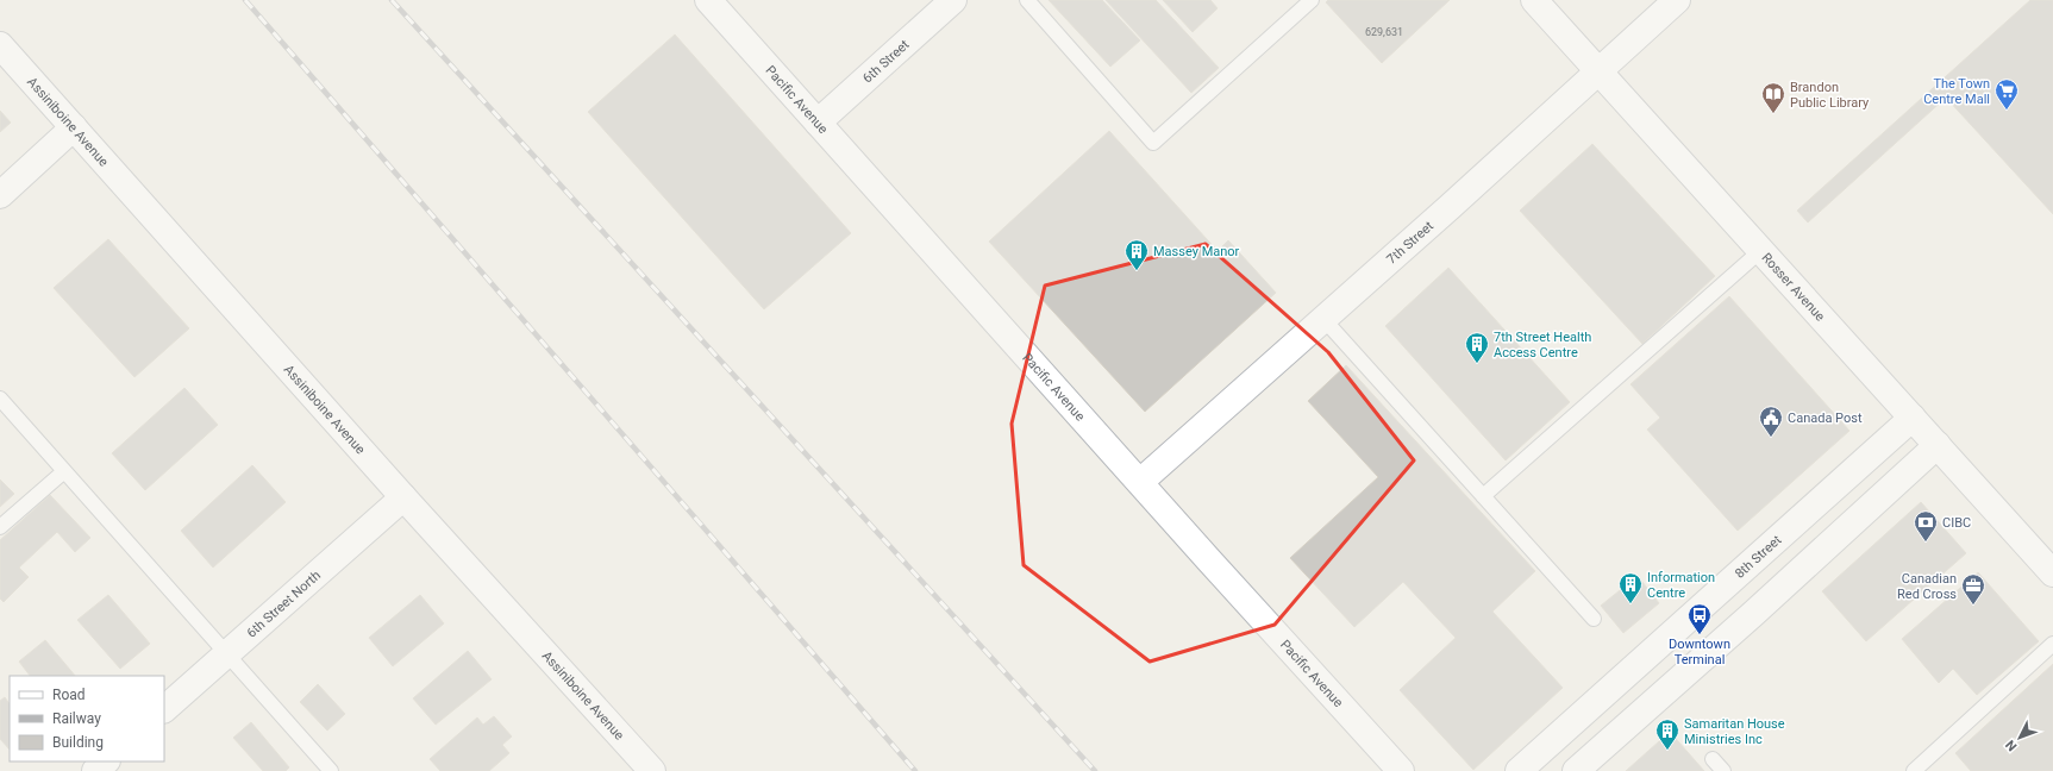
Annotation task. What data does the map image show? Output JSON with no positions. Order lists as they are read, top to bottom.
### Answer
{
  "streets": {
    "street": [
      "6th Street",
      "Pacific Avenue",
      "Assiniboine Avenue",
      "7th Street",
      "Rosser Avenue",
      "8th Street",
      "6th Street North"
    ]
  },
  "crossings": [
    ["6th Street", "Pacific Avenue"],
    ["Pacific Avenue", "7th Street"],
    ["Assiniboine Avenue", "6th Street North"],
    ["7th Street", "Rosser Avenue"],
    ["Rosser Avenue", "8th Street"]
  ],
  "places": {
    "supermarket": ["The Town Centre Mall"],
    "library": ["Brandon Public Library"],
    "building": [
      "Massey Manor",
      "7th Street Health Access Centre",
      "Information Centre",
      "Samaritan House Ministries Inc"
    ],
    "public building": ["Canada Post"],
    "bank": ["CIBC"],
    "office": ["Canadian Red Cross"],
    "bus stop": ["Downtown Terminal"]
  },
  "house_numbers": ["629,631"],
  "legend": ["Road", "Railway", "Building"],
  "north": "bottom left"
}
